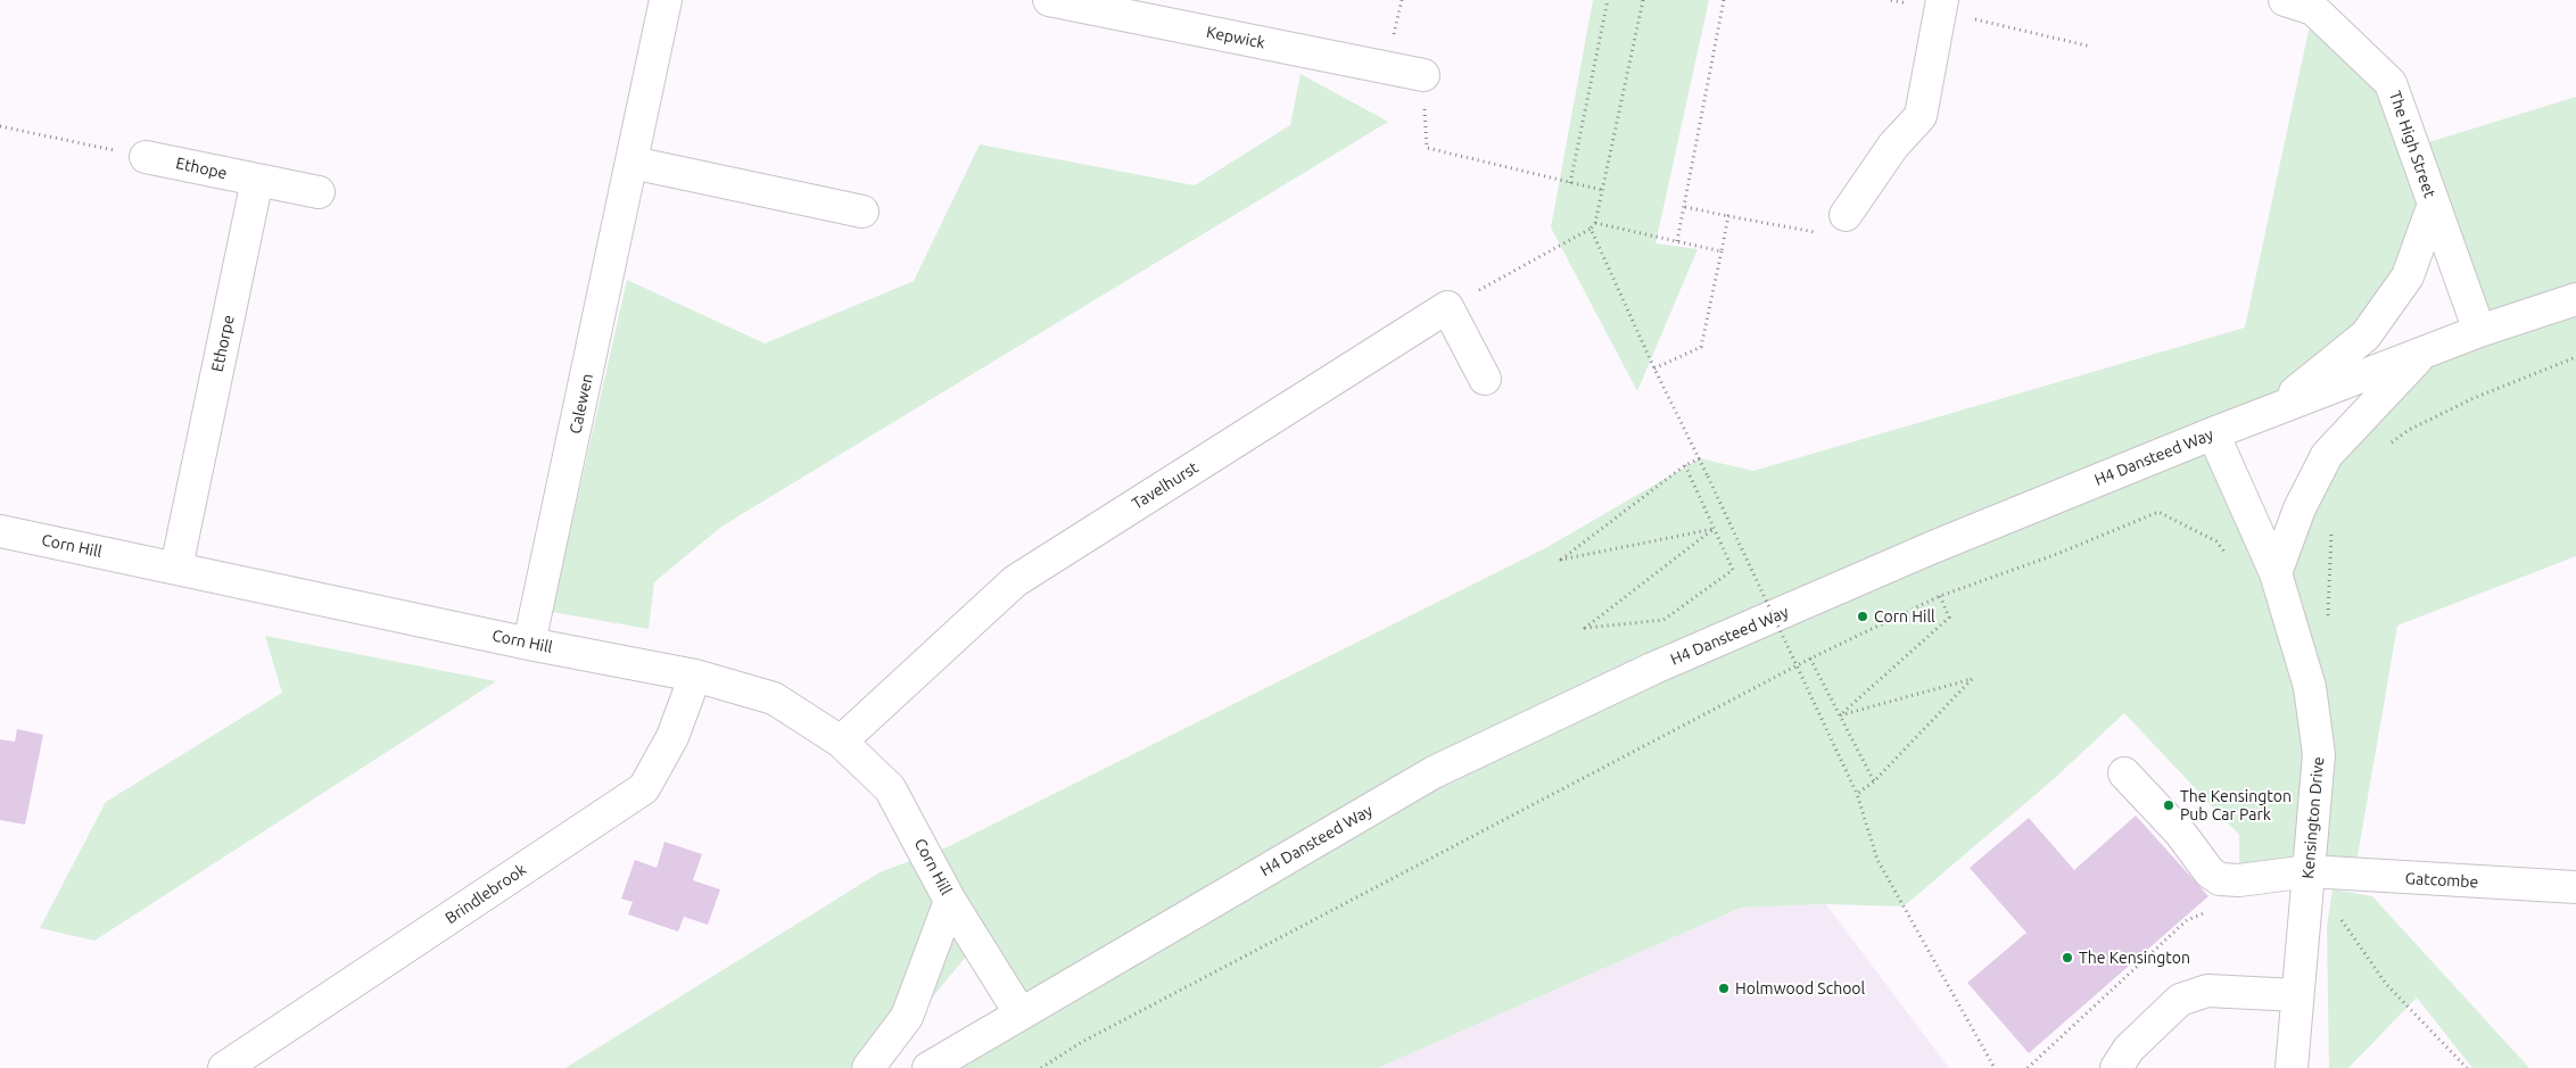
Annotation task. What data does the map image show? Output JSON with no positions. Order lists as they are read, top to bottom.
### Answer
{
  "streets": {
    "street": [
      "Kepwick",
      "The High Street",
      "Ethope",
      "Ethorpe",
      "Calewen",
      "H4 Dansteed Way",
      "Tavelhurst",
      "Corn Hill",
      "Kensington Drive",
      "Gatcombe",
      "Brindlebrook"
    ]
  },
  "crossings": [
    ["The High Street", "H4 Dansteed Way"],
    ["Ethope", "Ethorpe"],
    ["Ethorpe", "Corn Hill"],
    ["Calewen", "Corn Hill"],
    ["H4 Dansteed Way", "Corn Hill"],
    ["H4 Dansteed Way", "Kensington Drive"],
    ["Tavelhurst", "Corn Hill"],
    ["Corn Hill", "Brindlebrook"],
    ["Kensington Drive", "Gatcombe"]
  ],
  "places": [
    "Corn Hill",
    "The Kensington Pub Car Park",
    "The Kensington",
    "Holmwood School"
  ]
}
